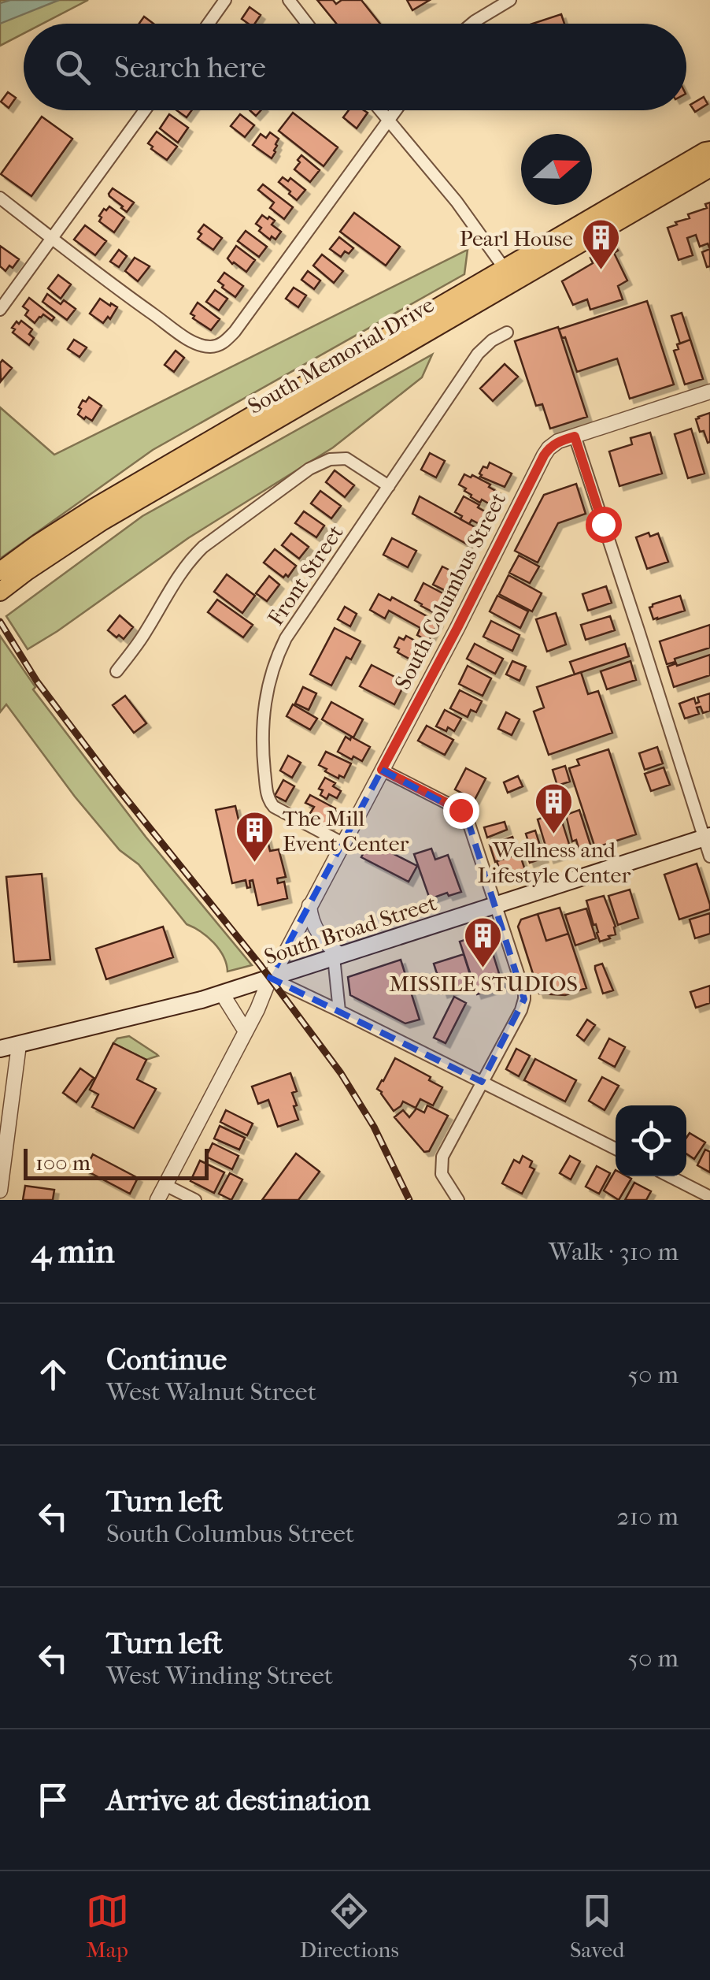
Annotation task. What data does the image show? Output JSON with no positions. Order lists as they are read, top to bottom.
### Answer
{
  "streets": {
    "highway": ["South Memorial Drive"],
    "main road": ["South Broad Street"],
    "street": ["Front Street", "South Columbus Street"]
  },
  "crossings": [
    ["Front Street", "South Columbus Street"],
    ["South Columbus Street", "South Broad Street"]
  ],
  "places": {
    "building": [
      "Pearl House",
      "Wellness and Lifestyle Center",
      "The Mill Event Center",
      "MISSILE STUDIOS"
    ]
  },
  "scale_bar": "100 m",
  "north": "right",
  "page": {
    "search": "Search here",
    "scale": "100 m",
    "heading": ["4 min", "Walk · 310 m"],
    "list": [
      ["Continue", "West Walnut Street", "50 m"],
      ["Turn left", "South Columbus Street", "210 m"],
      ["Turn left", "West Winding Street", "50 m"],
      "Arrive at destination"
    ],
    "nav": ["Map", "Directions", "Saved"]
  }
}
